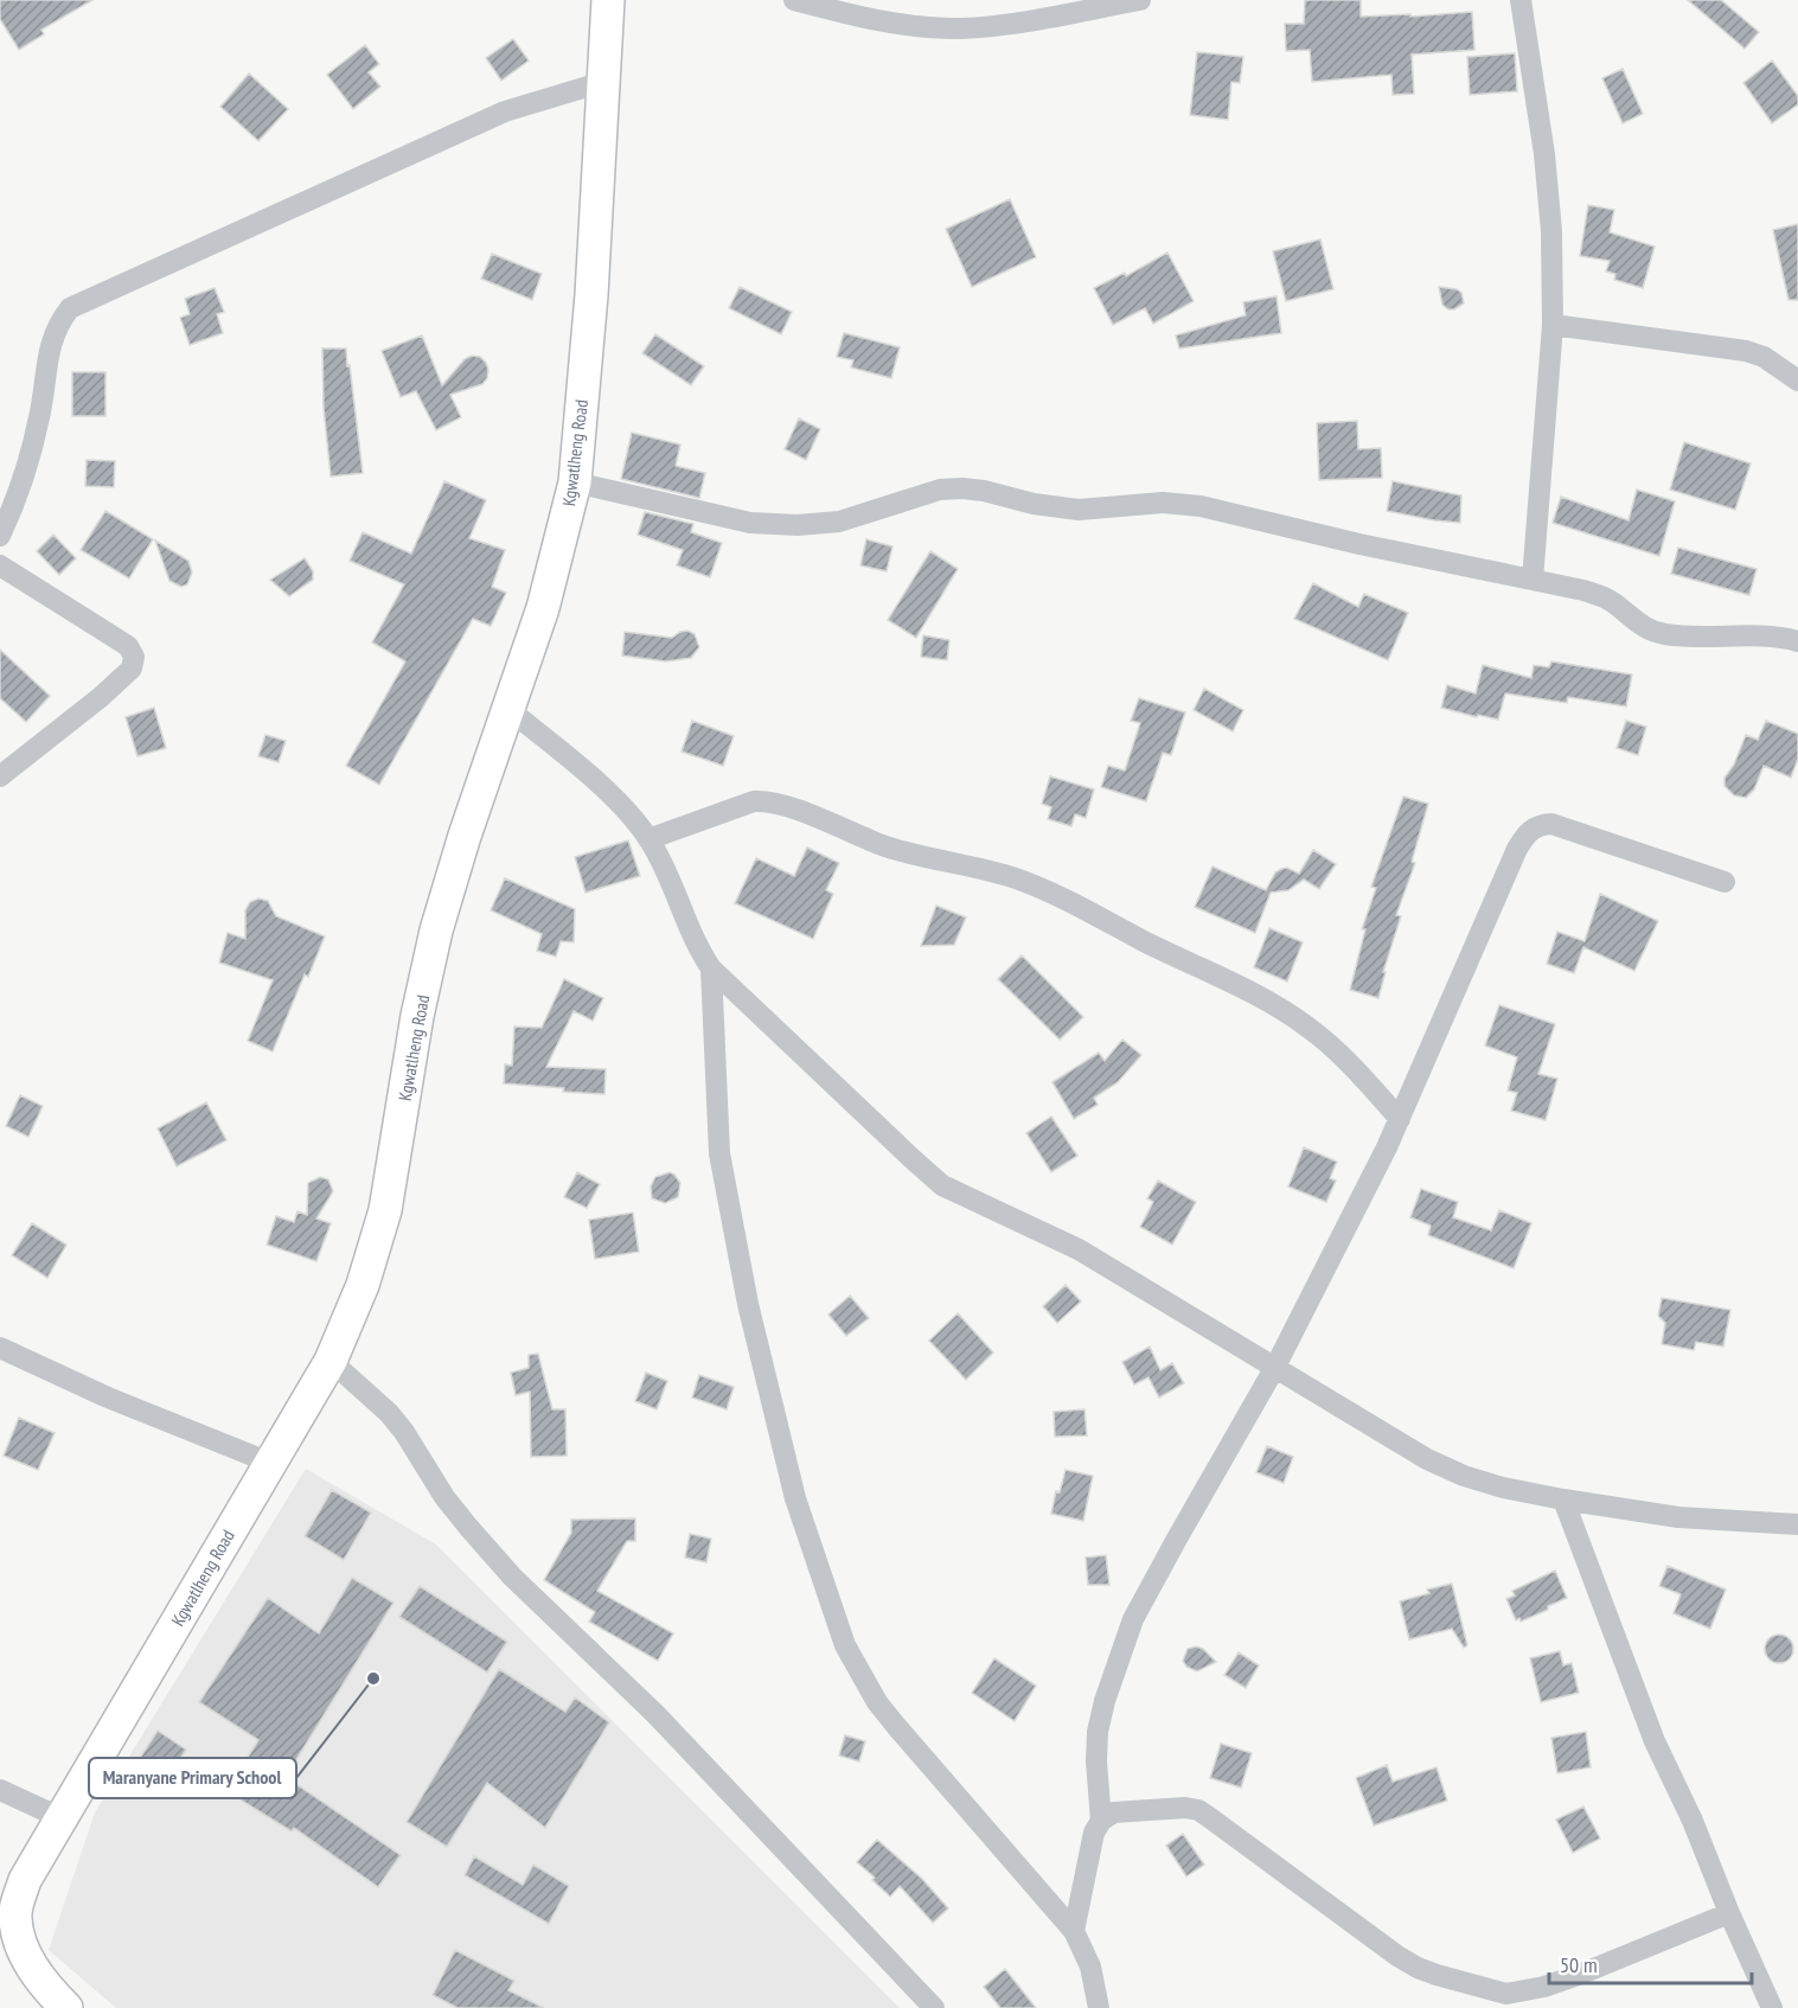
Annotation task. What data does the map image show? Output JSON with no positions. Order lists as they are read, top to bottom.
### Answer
{
  "streets": {
    "street": ["Kgwatlheng Road"]
  },
  "places": ["Maranyane Primary School"],
  "scale_bar": "50 m"
}
